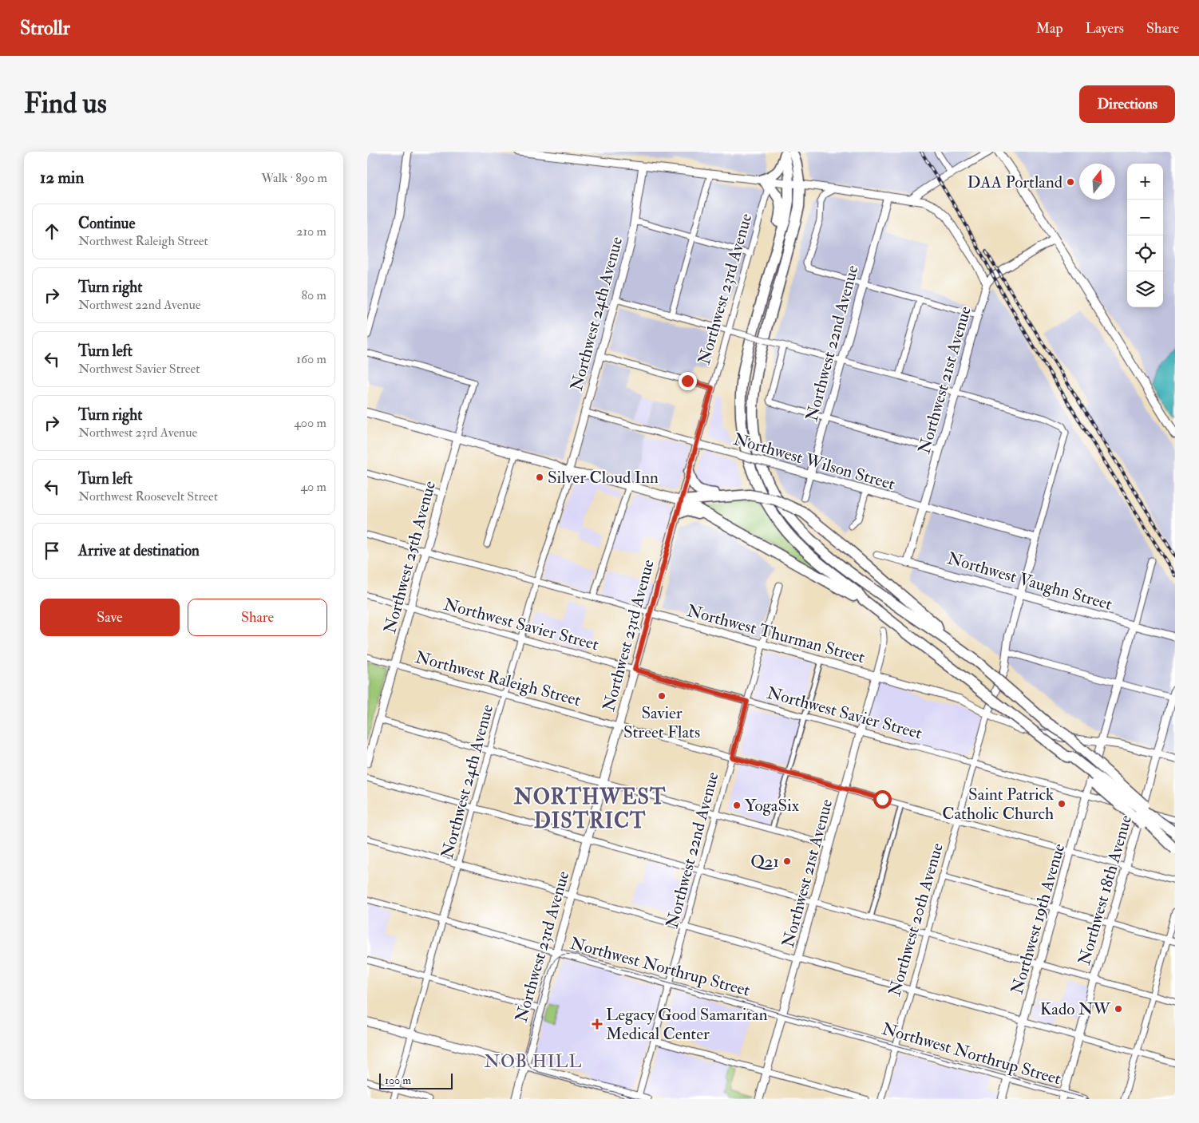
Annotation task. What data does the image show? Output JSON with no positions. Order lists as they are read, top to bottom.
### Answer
{
  "streets": {
    "main road": ["Northwest 23rd Avenue"],
    "street": [
      "Northwest 24th Avenue",
      "Northwest 22nd Avenue",
      "Northwest 21st Avenue",
      "Northwest Wilson Street",
      "Northwest 25th Avenue",
      "Northwest Vaughn Street",
      "Northwest Savier Street",
      "Northwest Thurman Street",
      "Northwest Raleigh Street",
      "Northwest 18th Avenue",
      "Northwest 19th Avenue",
      "Northwest 20th Avenue",
      "Northwest Northrup Street"
    ]
  },
  "crossings": [
    ["Northwest 23rd Avenue", "Northwest Wilson Street"],
    ["Northwest 23rd Avenue", "Northwest Savier Street"],
    ["Northwest 23rd Avenue", "Northwest Thurman Street"],
    ["Northwest 23rd Avenue", "Northwest Raleigh Street"],
    ["Northwest 23rd Avenue", "Northwest Northrup Street"],
    ["Northwest 24th Avenue", "Northwest Wilson Street"],
    ["Northwest 24th Avenue", "Northwest Savier Street"],
    ["Northwest 24th Avenue", "Northwest Thurman Street"],
    ["Northwest 24th Avenue", "Northwest Raleigh Street"],
    ["Northwest 24th Avenue", "Northwest Northrup Street"],
    ["Northwest 22nd Avenue", "Northwest Wilson Street"],
    ["Northwest 22nd Avenue", "Northwest Savier Street"],
    ["Northwest 22nd Avenue", "Northwest Thurman Street"],
    ["Northwest 22nd Avenue", "Northwest Raleigh Street"],
    ["Northwest 22nd Avenue", "Northwest Northrup Street"],
    ["Northwest 21st Avenue", "Northwest Wilson Street"],
    ["Northwest 21st Avenue", "Northwest Vaughn Street"],
    ["Northwest 21st Avenue", "Northwest Savier Street"],
    ["Northwest 21st Avenue", "Northwest Thurman Street"],
    ["Northwest 21st Avenue", "Northwest Raleigh Street"],
    ["Northwest 21st Avenue", "Northwest 20th Avenue"],
    ["Northwest 21st Avenue", "Northwest Northrup Street"],
    ["Northwest Wilson Street", "Northwest 20th Avenue"],
    ["Northwest 25th Avenue", "Northwest Savier Street"],
    ["Northwest 25th Avenue", "Northwest Thurman Street"],
    ["Northwest 25th Avenue", "Northwest Raleigh Street"],
    ["Northwest Vaughn Street", "Northwest 19th Avenue"],
    ["Northwest Vaughn Street", "Northwest 20th Avenue"],
    ["Northwest Savier Street", "Northwest 18th Avenue"],
    ["Northwest Savier Street", "Northwest 19th Avenue"],
    ["Northwest Savier Street", "Northwest 20th Avenue"],
    ["Northwest Thurman Street", "Northwest 18th Avenue"],
    ["Northwest Thurman Street", "Northwest 19th Avenue"],
    ["Northwest Thurman Street", "Northwest 20th Avenue"],
    ["Northwest Raleigh Street", "Northwest 18th Avenue"],
    ["Northwest Raleigh Street", "Northwest 19th Avenue"],
    ["Northwest Raleigh Street", "Northwest 20th Avenue"],
    ["Northwest 18th Avenue", "Northwest Northrup Street"],
    ["Northwest 19th Avenue", "Northwest Northrup Street"],
    ["Northwest 20th Avenue", "Northwest Northrup Street"]
  ],
  "districts": ["NORTHWEST DISTRICT", "NOB HILL"],
  "places": {
    "other": [
      "DAA Portland",
      "Silver Cloud Inn",
      "Savier Street Flats",
      "Saint Patrick Catholic Church",
      "YogaSix",
      "Q21",
      "Kado NW"
    ],
    "health": ["Legacy Good Samaritan Medical Center"]
  },
  "scale_bar": "100 m",
  "north": "top",
  "page": {
    "header": "Strollr",
    "nav": ["Map", "Layers", "Share"],
    "buttons": [
      "Directions",
      ["Save", "Share"]
    ],
    "title": "Find us",
    "heading": ["12 min", "Walk · 890 m"],
    "map_buttons": ["+", "−"],
    "list": [
      ["Continue", "Northwest Raleigh Street", "210 m"],
      ["Turn right", "Northwest 22nd Avenue", "80 m"],
      ["Turn left", "Northwest Savier Street", "160 m"],
      ["Turn right", "Northwest 23rd Avenue", "400 m"],
      ["Turn left", "Northwest Roosevelt Street", "40 m"],
      "Arrive at destination"
    ],
    "scale": "100 m"
  }
}
